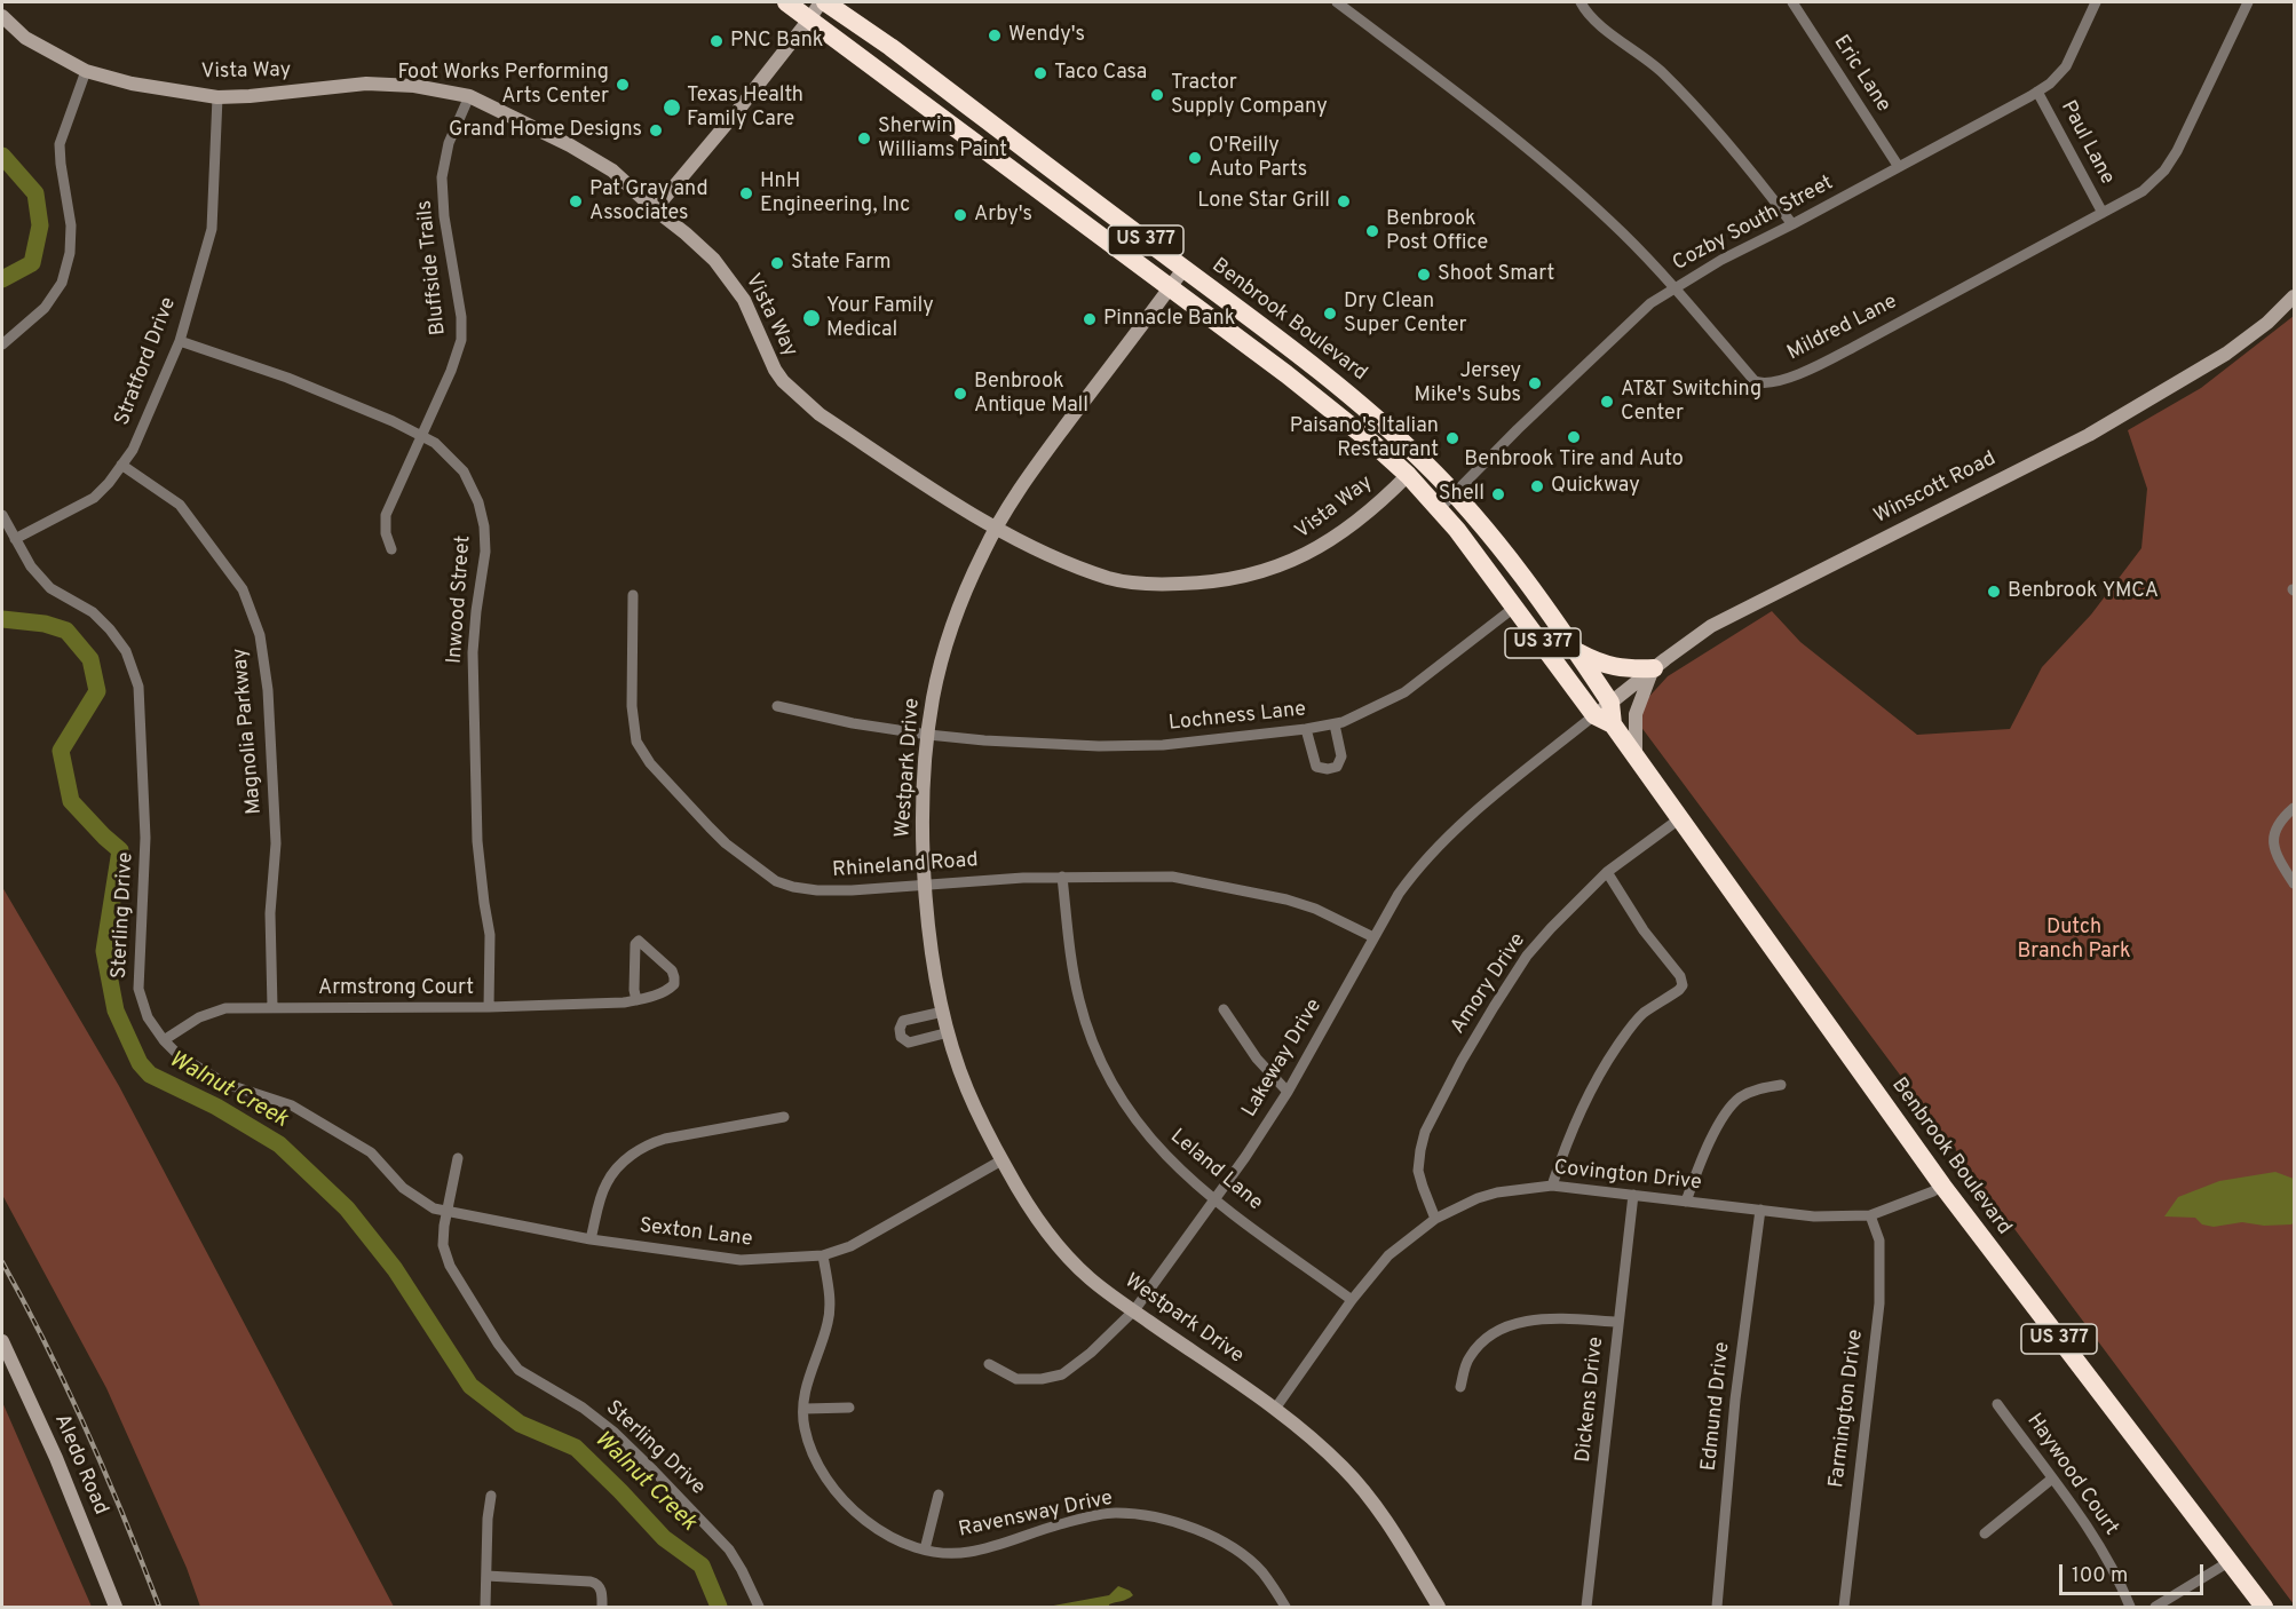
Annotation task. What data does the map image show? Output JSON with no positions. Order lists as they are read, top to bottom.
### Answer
{
  "streets": {
    "highway": ["US 377", "Benbrook Boulevard"],
    "street": [
      "Vista Way",
      "Eric Lane",
      "Paul Lane",
      "Cozby South Street",
      "Bluffside Trails",
      "Mildred Lane",
      "Stratford Drive",
      "Winscott Road",
      "Inwood Street",
      "Lochness Lane",
      "Magnolia Parkway",
      "Westpark Drive",
      "Rhineland Road",
      "Sterling Drive",
      "Amory Drive",
      "Armstrong Court",
      "Lakeway Drive",
      "Leland Lane",
      "Covington Drive",
      "Sexton Lane",
      "Dickens Drive",
      "Edmund Drive",
      "Farmington Drive",
      "Aledo Road",
      "Haywood Court",
      "Ravensway Drive"
    ]
  },
  "crossings": [
    ["Vista Way", "Bluffside Trails"],
    ["Vista Way", "Benbrook Boulevard"],
    ["Vista Way", "Stratford Drive"],
    ["Vista Way", "Westpark Drive"],
    ["Eric Lane", "Cozby South Street"],
    ["Paul Lane", "Cozby South Street"],
    ["Paul Lane", "Mildred Lane"],
    ["Cozby South Street", "Benbrook Boulevard"],
    ["Cozby South Street", "Mildred Lane"],
    ["Bluffside Trails", "Inwood Street"],
    ["Benbrook Boulevard", "Winscott Road"],
    ["Benbrook Boulevard", "Lochness Lane"],
    ["Benbrook Boulevard", "Westpark Drive"],
    ["Benbrook Boulevard", "Amory Drive"],
    ["Benbrook Boulevard", "Lakeway Drive"],
    ["Benbrook Boulevard", "Covington Drive"],
    ["Stratford Drive", "Inwood Street"],
    ["Stratford Drive", "Magnolia Parkway"],
    ["Stratford Drive", "Sterling Drive"],
    ["Winscott Road", "Lakeway Drive"],
    ["Inwood Street", "Armstrong Court"],
    ["Lochness Lane", "Westpark Drive"],
    ["Magnolia Parkway", "Armstrong Court"],
    ["Westpark Drive", "Rhineland Road"],
    ["Westpark Drive", "Lakeway Drive"],
    ["Westpark Drive", "Covington Drive"],
    ["Westpark Drive", "Sexton Lane"],
    ["Rhineland Road", "Lakeway Drive"],
    ["Rhineland Road", "Leland Lane"],
    ["Sterling Drive", "Armstrong Court"],
    ["Sterling Drive", "Sexton Lane"],
    ["Amory Drive", "Covington Drive"],
    ["Lakeway Drive", "Leland Lane"],
    ["Leland Lane", "Covington Drive"],
    ["Covington Drive", "Dickens Drive"],
    ["Covington Drive", "Edmund Drive"],
    ["Covington Drive", "Farmington Drive"],
    ["Sexton Lane", "Ravensway Drive"]
  ],
  "water": ["Walnut Creek"],
  "parks": ["Dutch Branch Park"],
  "places": [
    "Wendy's",
    "PNC Bank",
    "Taco Casa",
    "Foot Works Performing Arts Center",
    "Tractor Supply Company",
    "Texas Health Family Care",
    "Grand Home Designs",
    "Sherwin Williams Paint",
    "O'Reilly Auto Parts",
    "HnH Engineering, Inc",
    "Pat Gray and Associates",
    "Lone Star Grill",
    "Arby's",
    "Benbrook Post Office",
    "State Farm",
    "Shoot Smart",
    "Dry Clean Super Center",
    "Your Family Medical",
    "Pinnacle Bank",
    "Jersey Mike's Subs",
    "Benbrook Antique Mall",
    "AT&T Switching Center",
    "Benbrook Tire and Auto",
    "Paisano's Italian Restaurant",
    "Quickway",
    "Shell",
    "Benbrook YMCA"
  ],
  "scale_bar": "100 m"
}
